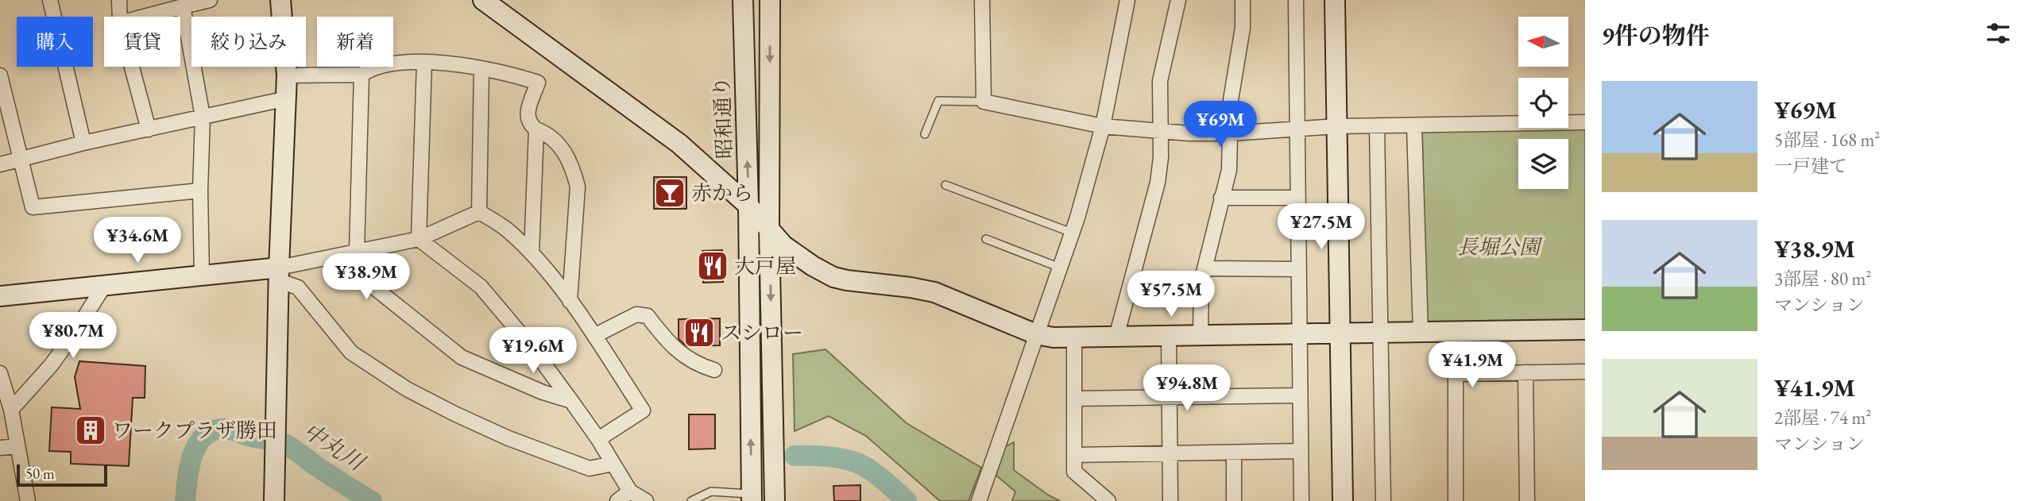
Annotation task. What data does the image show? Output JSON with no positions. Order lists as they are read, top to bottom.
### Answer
{
  "streets": {
    "street": ["昭和通り"]
  },
  "water": ["中丸川"],
  "parks": ["長堀公園"],
  "places": {
    "bar": ["赤から"],
    "restaurant": ["大戸屋", "スシロー"],
    "building": ["ワークプラザ勝田"]
  },
  "scale_bar": "50 m",
  "north": "left",
  "page": {
    "heading": "9件の物件",
    "chip": [
      "購入",
      "賃貸",
      "絞り込み",
      "新着"
    ],
    "list": [
      {
        "name": "¥69M",
        "note": "5部屋 · 168 m² · 一戸建て"
      },
      {
        "name": "¥38.9M",
        "note": "3部屋 · 80 m² · マンション"
      },
      {
        "name": "¥41.9M",
        "note": "2部屋 · 74 m² · マンション"
      }
    ],
    "price": [
      "¥69M",
      "¥27.5M",
      "¥34.6M",
      "¥38.9M",
      "¥57.5M",
      "¥80.7M",
      "¥19.6M",
      "¥41.9M",
      "¥94.8M"
    ],
    "scale": "50 m"
  }
}
